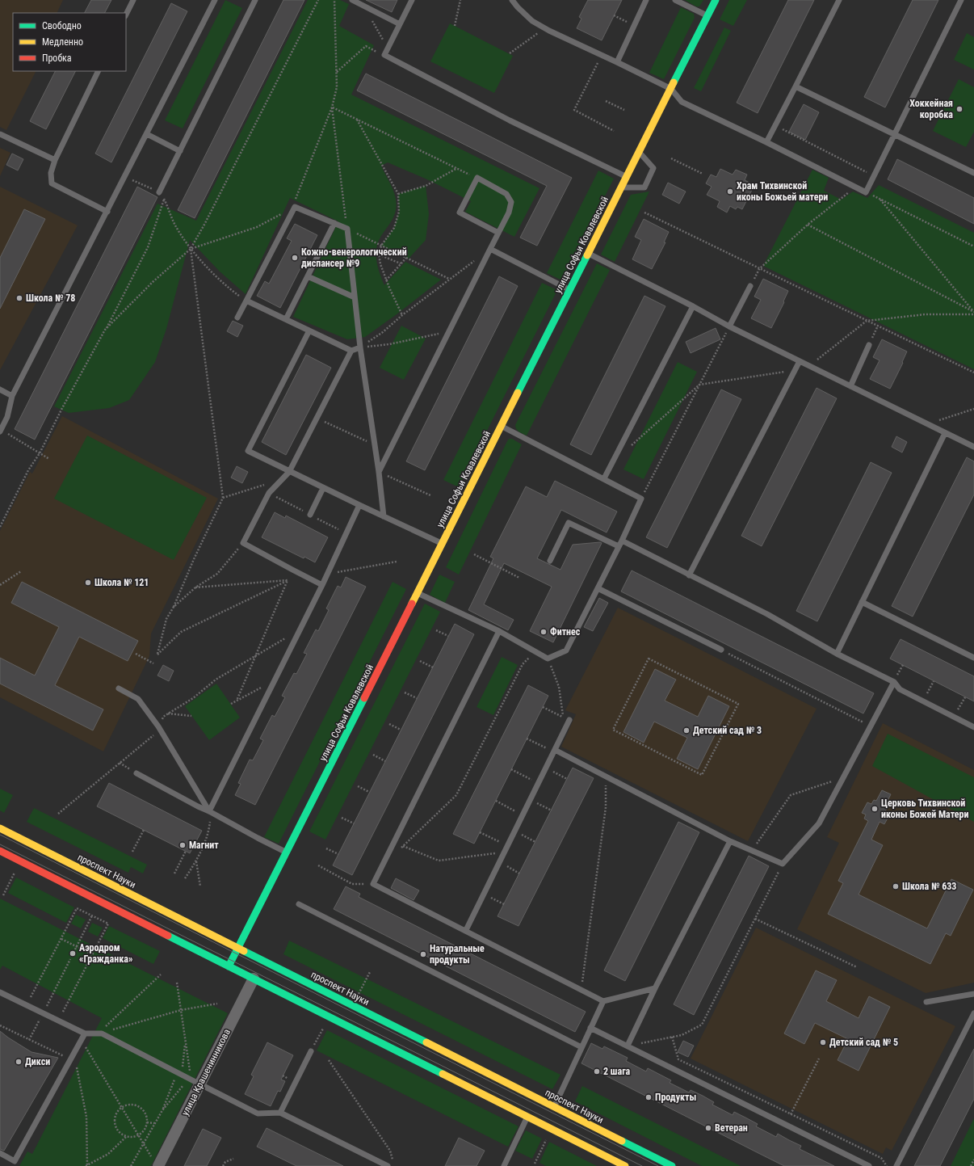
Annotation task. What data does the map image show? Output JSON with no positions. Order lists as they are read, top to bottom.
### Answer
{
  "streets": {
    "main road": ["улица Софьи Ковалевской", "проспект Науки"],
    "street": ["улица Крашенинникова"]
  },
  "crossings": [
    ["улица Софьи Ковалевской", "проспект Науки"]
  ],
  "places": [
    "Хоккейная коробка",
    "Храм Тихвинской иконы Божьей матери",
    "Кожно-венерологический диспансер №9",
    "Школа № 78",
    "Школа № 121",
    "Фитнес",
    "Детский сад № 3",
    "Церковь Тихвинской иконы Божей Матери",
    "Магнит",
    "Школа № 633",
    "Аэродром «Гражданка»",
    "Натуральные продукты",
    "Детский сад № 5",
    "Дикси",
    "2 шага",
    "Продукты",
    "Ветеран"
  ],
  "legend": ["Свободно", "Медленно", "Пробка"]
}
